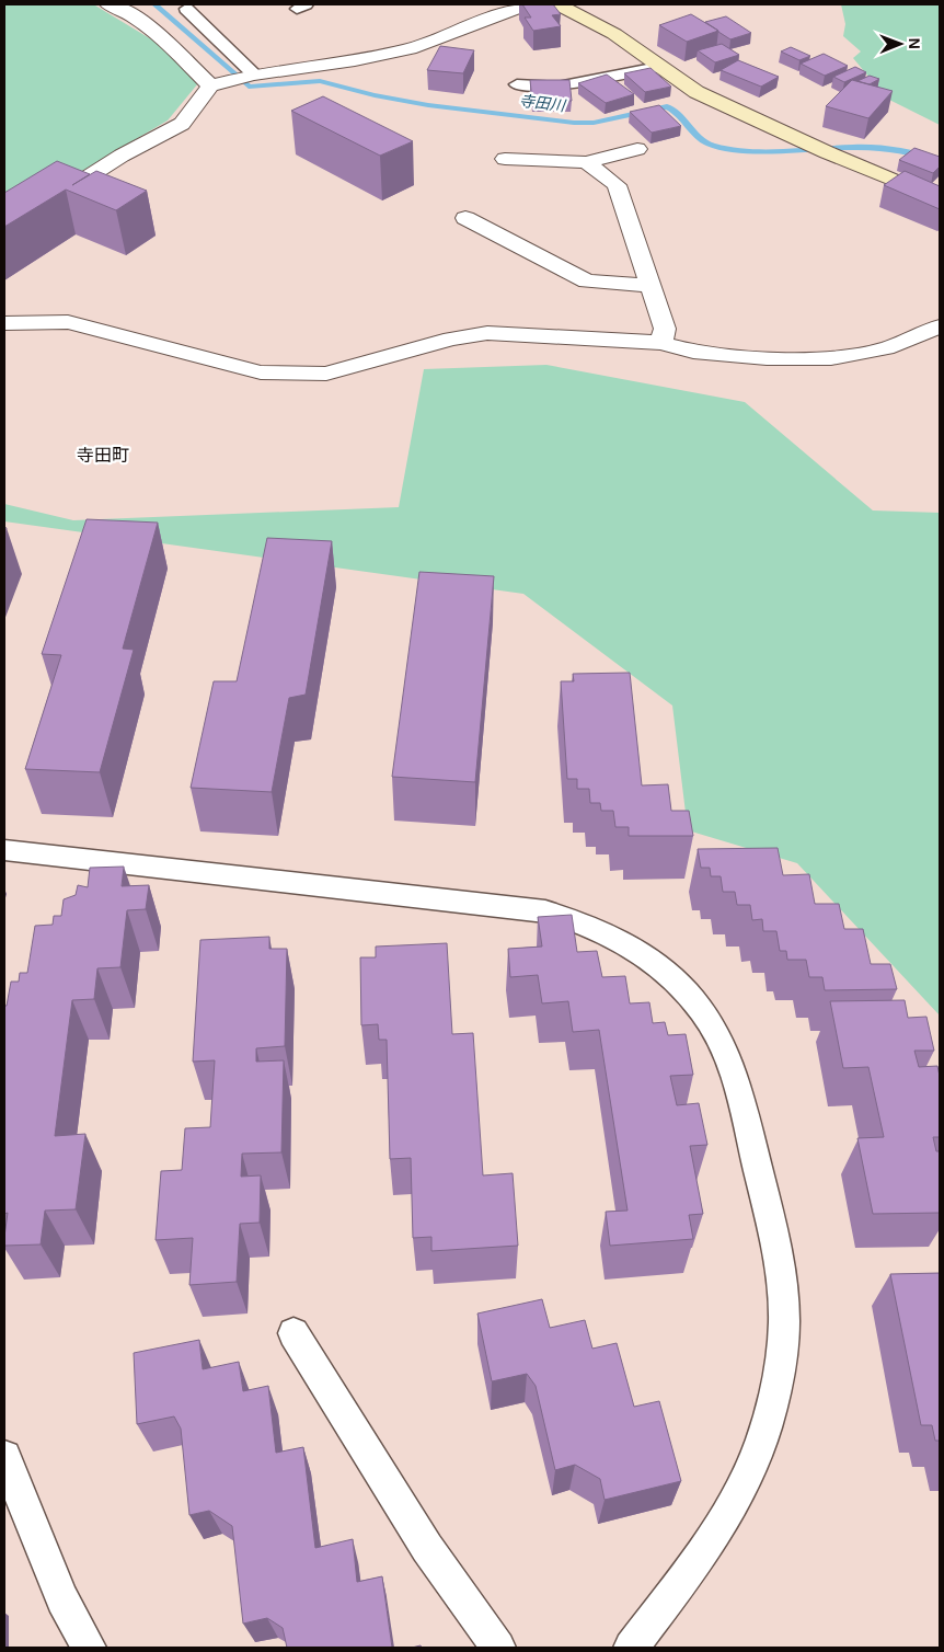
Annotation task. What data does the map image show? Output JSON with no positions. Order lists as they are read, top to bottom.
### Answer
{
  "districts": ["寺田町"],
  "water": ["寺田川"],
  "north": "right"
}
